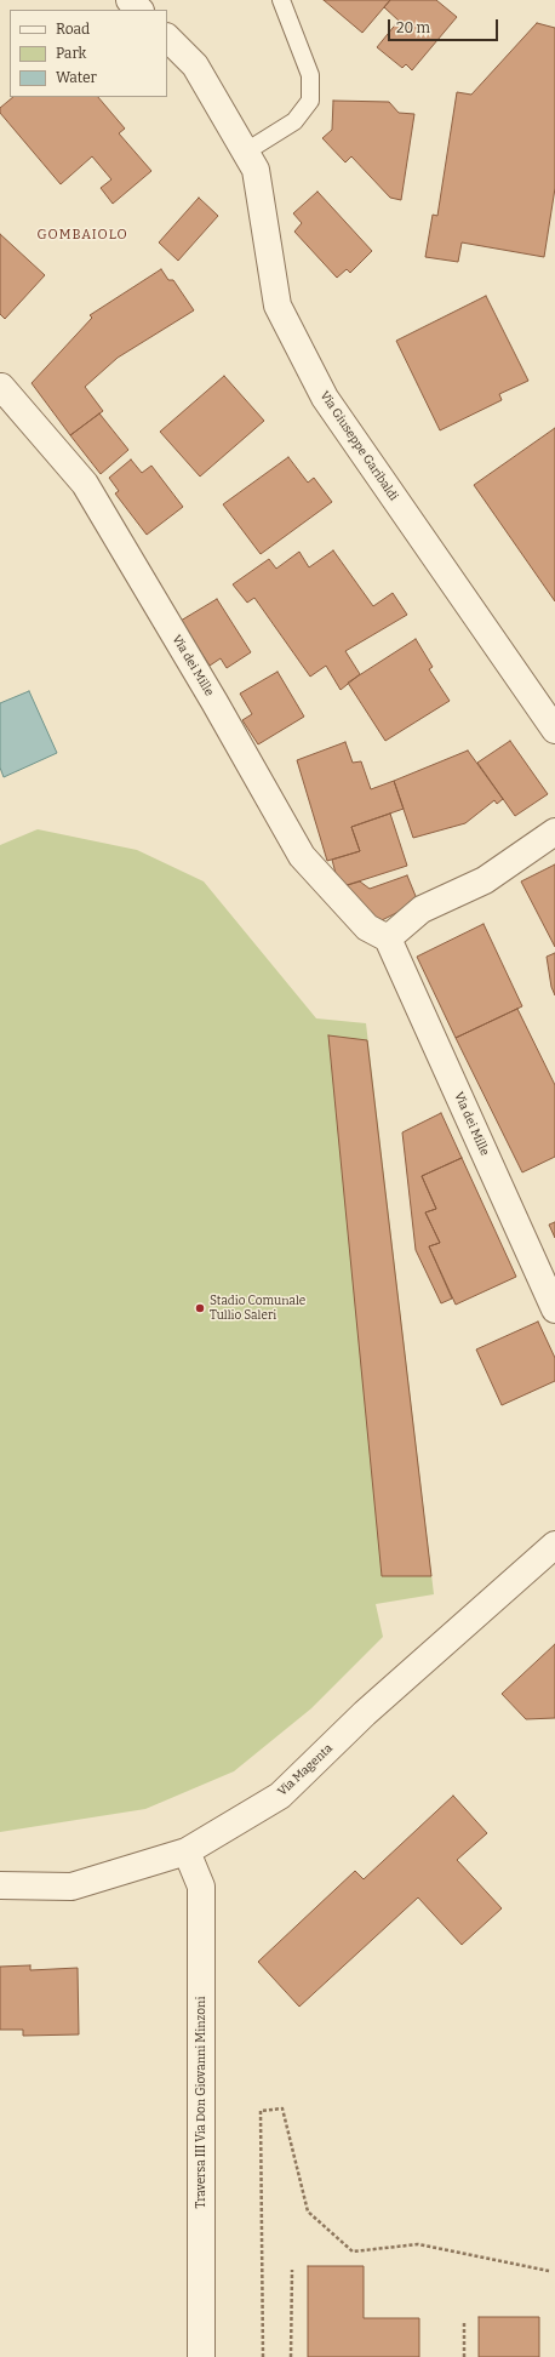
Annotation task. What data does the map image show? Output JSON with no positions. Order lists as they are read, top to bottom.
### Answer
{
  "streets": {
    "street": [
      "Via Giuseppe Garibaldi",
      "Via dei Mille",
      "Via Magenta",
      "Traversa III Via Don Giovanni Minzoni"
    ]
  },
  "crossings": [
    ["Via Magenta", "Traversa III Via Don Giovanni Minzoni"]
  ],
  "districts": ["GOMBAIOLO"],
  "places": ["Stadio Comunale Tullio Saleri"],
  "legend": ["Road", "Park", "Water"],
  "scale_bar": "20 m"
}
